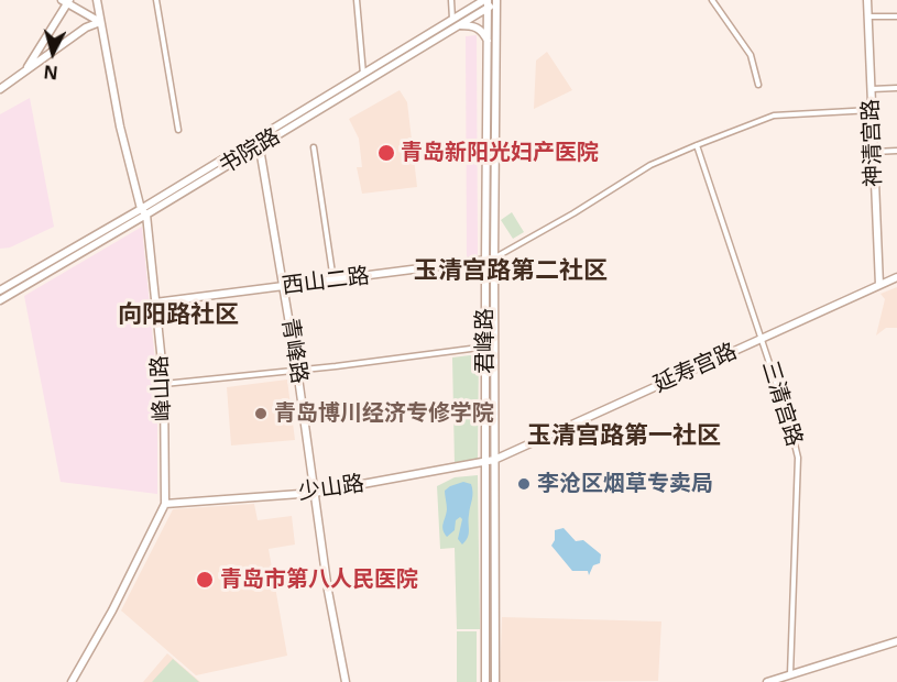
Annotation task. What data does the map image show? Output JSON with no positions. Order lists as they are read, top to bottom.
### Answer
{
  "streets": {
    "street": [
      "神清宫路",
      "书院路",
      "西山二路",
      "君峰路",
      "青峰路",
      "延寿宫路",
      "峰山路",
      "三清宫路",
      "少山路"
    ]
  },
  "crossings": [
    ["神清宫路", "延寿宫路"],
    ["书院路", "君峰路"],
    ["书院路", "青峰路"],
    ["书院路", "峰山路"],
    ["西山二路", "君峰路"],
    ["西山二路", "青峰路"],
    ["西山二路", "峰山路"],
    ["君峰路", "延寿宫路"],
    ["君峰路", "少山路"],
    ["青峰路", "少山路"],
    ["延寿宫路", "三清宫路"],
    ["延寿宫路", "少山路"],
    ["峰山路", "少山路"]
  ],
  "districts": ["玉清宫路第二社区", "向阳路社区", "玉清宫路第一社区"],
  "places": [
    "青岛新阳光妇产医院",
    "青岛博川经济专修学院",
    "李沧区烟草专卖局",
    "青岛市第八人民医院"
  ],
  "north": "bottom"
}
